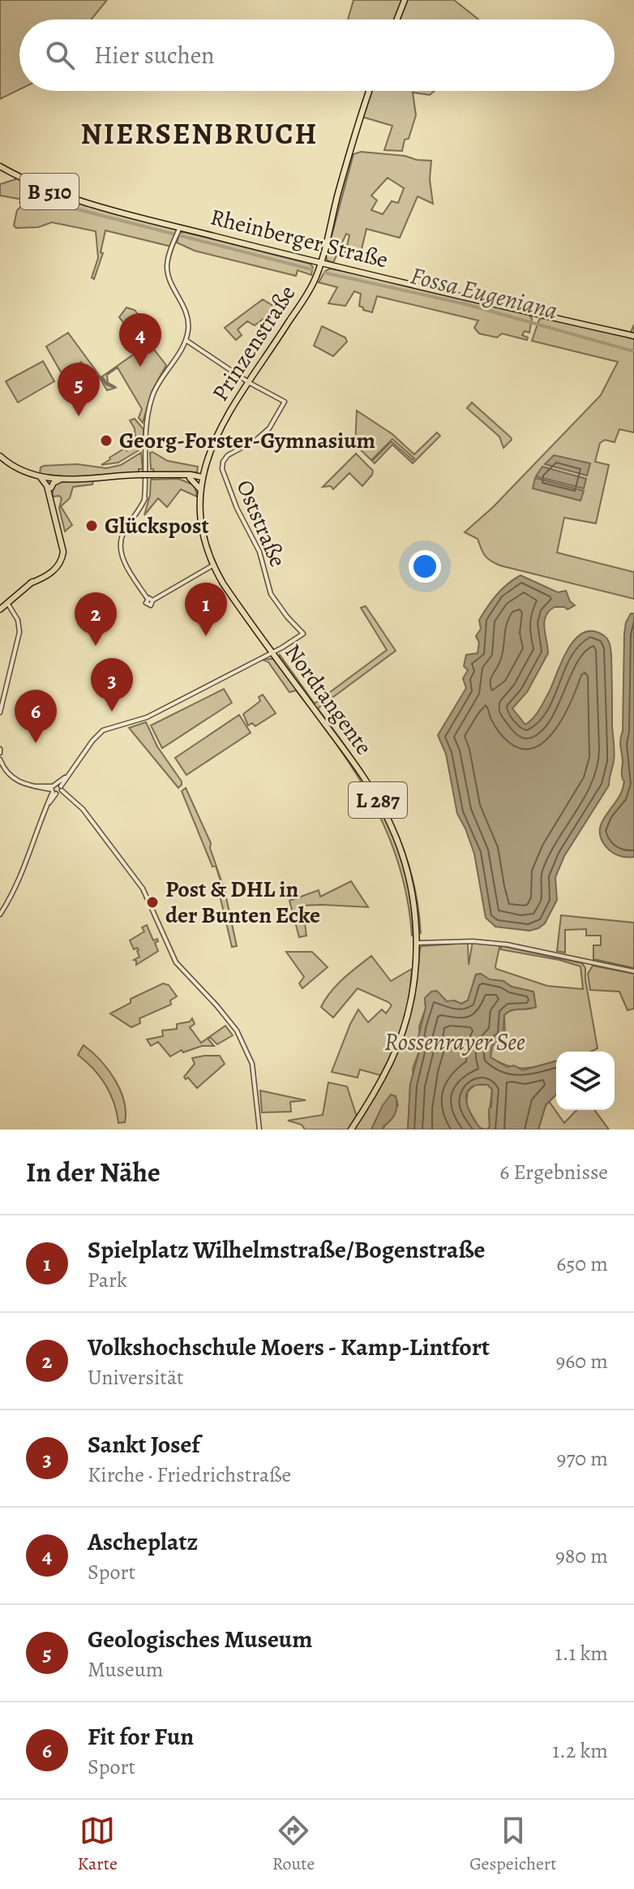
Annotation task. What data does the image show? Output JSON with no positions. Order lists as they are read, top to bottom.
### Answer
{
  "streets": {
    "main road": [
      "B 510",
      "Rheinberger Straße",
      "Prinzenstraße",
      "Nordtangente",
      "L 287"
    ],
    "street": ["Oststraße"]
  },
  "crossings": [
    ["Rheinberger Straße", "Prinzenstraße"],
    ["Prinzenstraße", "Oststraße"],
    ["Prinzenstraße", "Nordtangente"],
    ["Oststraße", "Nordtangente"]
  ],
  "districts": ["NIERSENBRUCH"],
  "water": ["Fossa Eugeniana", "Rossenrayer See"],
  "places": ["Georg-Forster-Gymnasium", "Glückspost", "Post & DHL in der Bunten Ecke"],
  "page": {
    "search": "Hier suchen",
    "pins": [
      "4",
      "5",
      "1",
      "2",
      "3",
      "6"
    ],
    "heading": ["In der Nähe", "6 Ergebnisse"],
    "list": [
      {
        "mark": "1",
        "name": "Spielplatz Wilhelmstraße/Bogenstraße",
        "note": "Park",
        "value": "650 m"
      },
      {
        "mark": "2",
        "name": "Volkshochschule Moers - Kamp-Lintfort",
        "note": "Universität",
        "value": "960 m"
      },
      {
        "mark": "3",
        "name": "Sankt Josef",
        "note": "Kirche · Friedrichstraße",
        "value": "970 m"
      },
      {
        "mark": "4",
        "name": "Ascheplatz",
        "note": "Sport",
        "value": "980 m"
      },
      {
        "mark": "5",
        "name": "Geologisches Museum",
        "note": "Museum",
        "value": "1.1 km"
      },
      {
        "mark": "6",
        "name": "Fit for Fun",
        "note": "Sport",
        "value": "1.2 km"
      }
    ],
    "nav": ["Karte", "Route", "Gespeichert"]
  }
}
